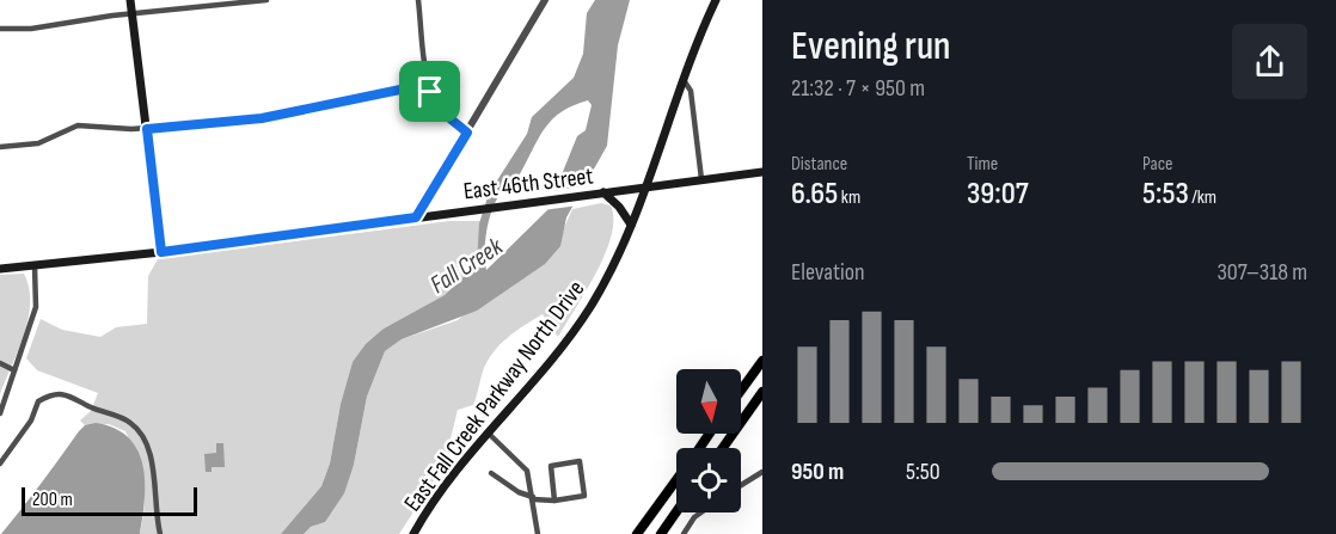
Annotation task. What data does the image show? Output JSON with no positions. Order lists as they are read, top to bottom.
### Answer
{
  "streets": {
    "main road": ["East 46th Street", "East Fall Creek Parkway North Drive"]
  },
  "crossings": [
    ["East 46th Street", "East Fall Creek Parkway North Drive"]
  ],
  "water": ["Fall Creek"],
  "scale_bar": "200 m",
  "north": "bottom",
  "page": {
    "heading": ["Evening run", "21:32 · 7 × 950 m"],
    "stats": [
      ["Distance", "6.65 km"],
      ["Time", "39:07"],
      ["Pace", "5:53 /km"]
    ],
    "chart": ["Elevation", "307–318 m"],
    "list": [
      {
        "name": "950 m",
        "note": "5:50"
      }
    ],
    "scale": "200 m"
  }
}
